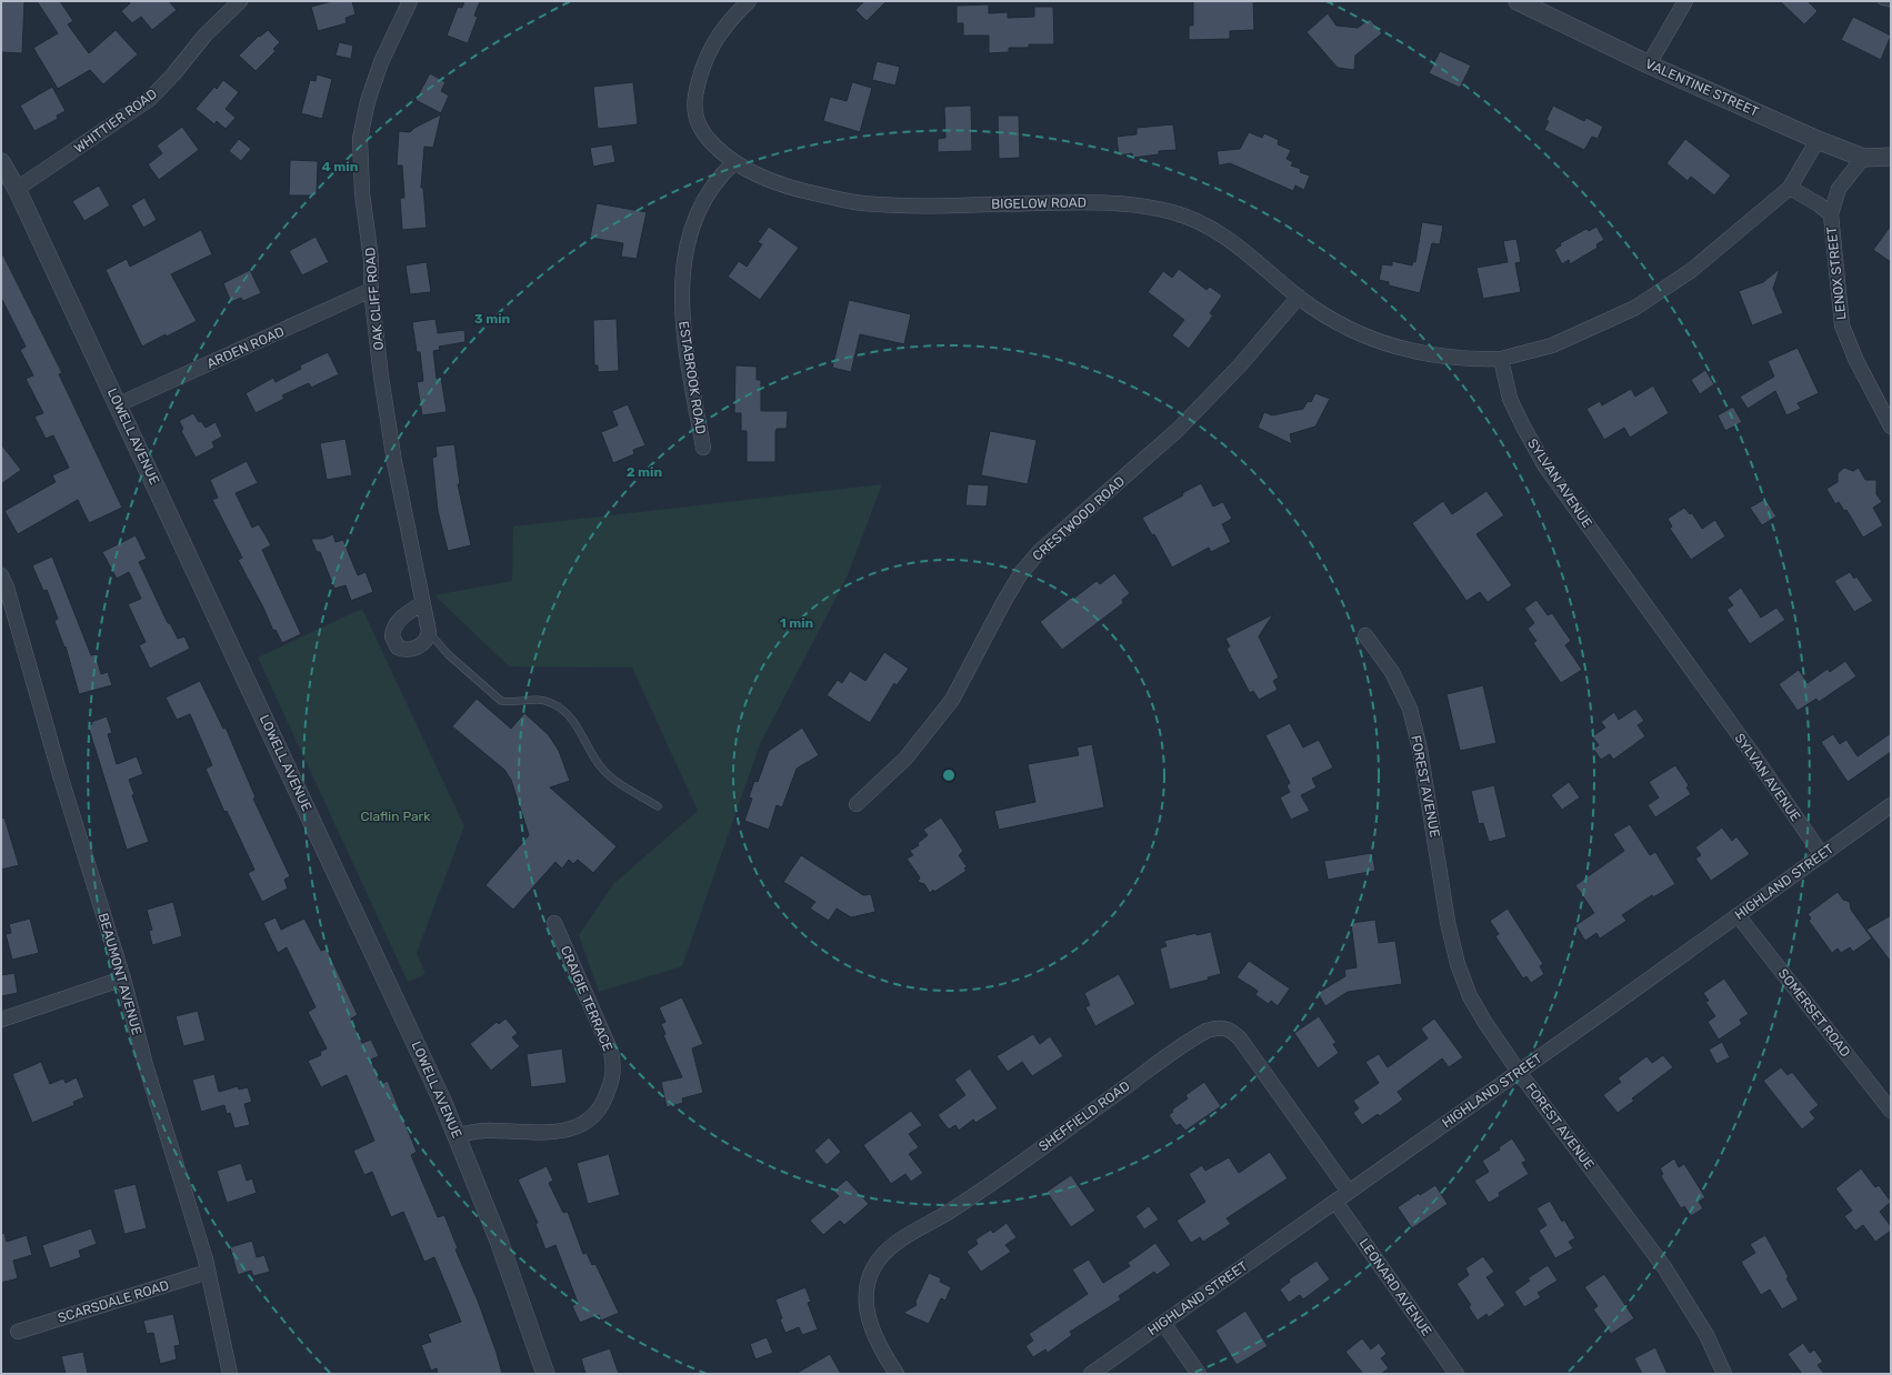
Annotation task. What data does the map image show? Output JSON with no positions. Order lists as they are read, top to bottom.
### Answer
{
  "streets": {
    "street": [
      "VALENTINE STREET",
      "WHITTIER ROAD",
      "BIGELOW ROAD",
      "LENOX STREET",
      "OAK CLIFF ROAD",
      "ARDEN ROAD",
      "ESTABROOK ROAD",
      "LOWELL AVENUE",
      "SYLVAN AVENUE",
      "CRESTWOOD ROAD",
      "FOREST AVENUE",
      "HIGHLAND STREET",
      "BEAUMONT AVENUE",
      "CRAIGIE TERRACE",
      "SOMERSET ROAD",
      "SHEFFIELD ROAD",
      "LEONARD AVENUE",
      "SCARSDALE ROAD"
    ]
  },
  "crossings": [
    ["VALENTINE STREET", "LENOX STREET"],
    ["WHITTIER ROAD", "LOWELL AVENUE"],
    ["BIGELOW ROAD", "ESTABROOK ROAD"],
    ["BIGELOW ROAD", "SYLVAN AVENUE"],
    ["BIGELOW ROAD", "CRESTWOOD ROAD"],
    ["OAK CLIFF ROAD", "ARDEN ROAD"],
    ["ARDEN ROAD", "LOWELL AVENUE"],
    ["LOWELL AVENUE", "CRAIGIE TERRACE"],
    ["SYLVAN AVENUE", "HIGHLAND STREET"],
    ["FOREST AVENUE", "HIGHLAND STREET"],
    ["HIGHLAND STREET", "SOMERSET ROAD"],
    ["HIGHLAND STREET", "SHEFFIELD ROAD"],
    ["HIGHLAND STREET", "LEONARD AVENUE"],
    ["BEAUMONT AVENUE", "SCARSDALE ROAD"]
  ],
  "parks": ["Claflin Park"],
  "rings": [
    "4 min",
    "3 min",
    "2 min",
    "1 min"
  ]
}
